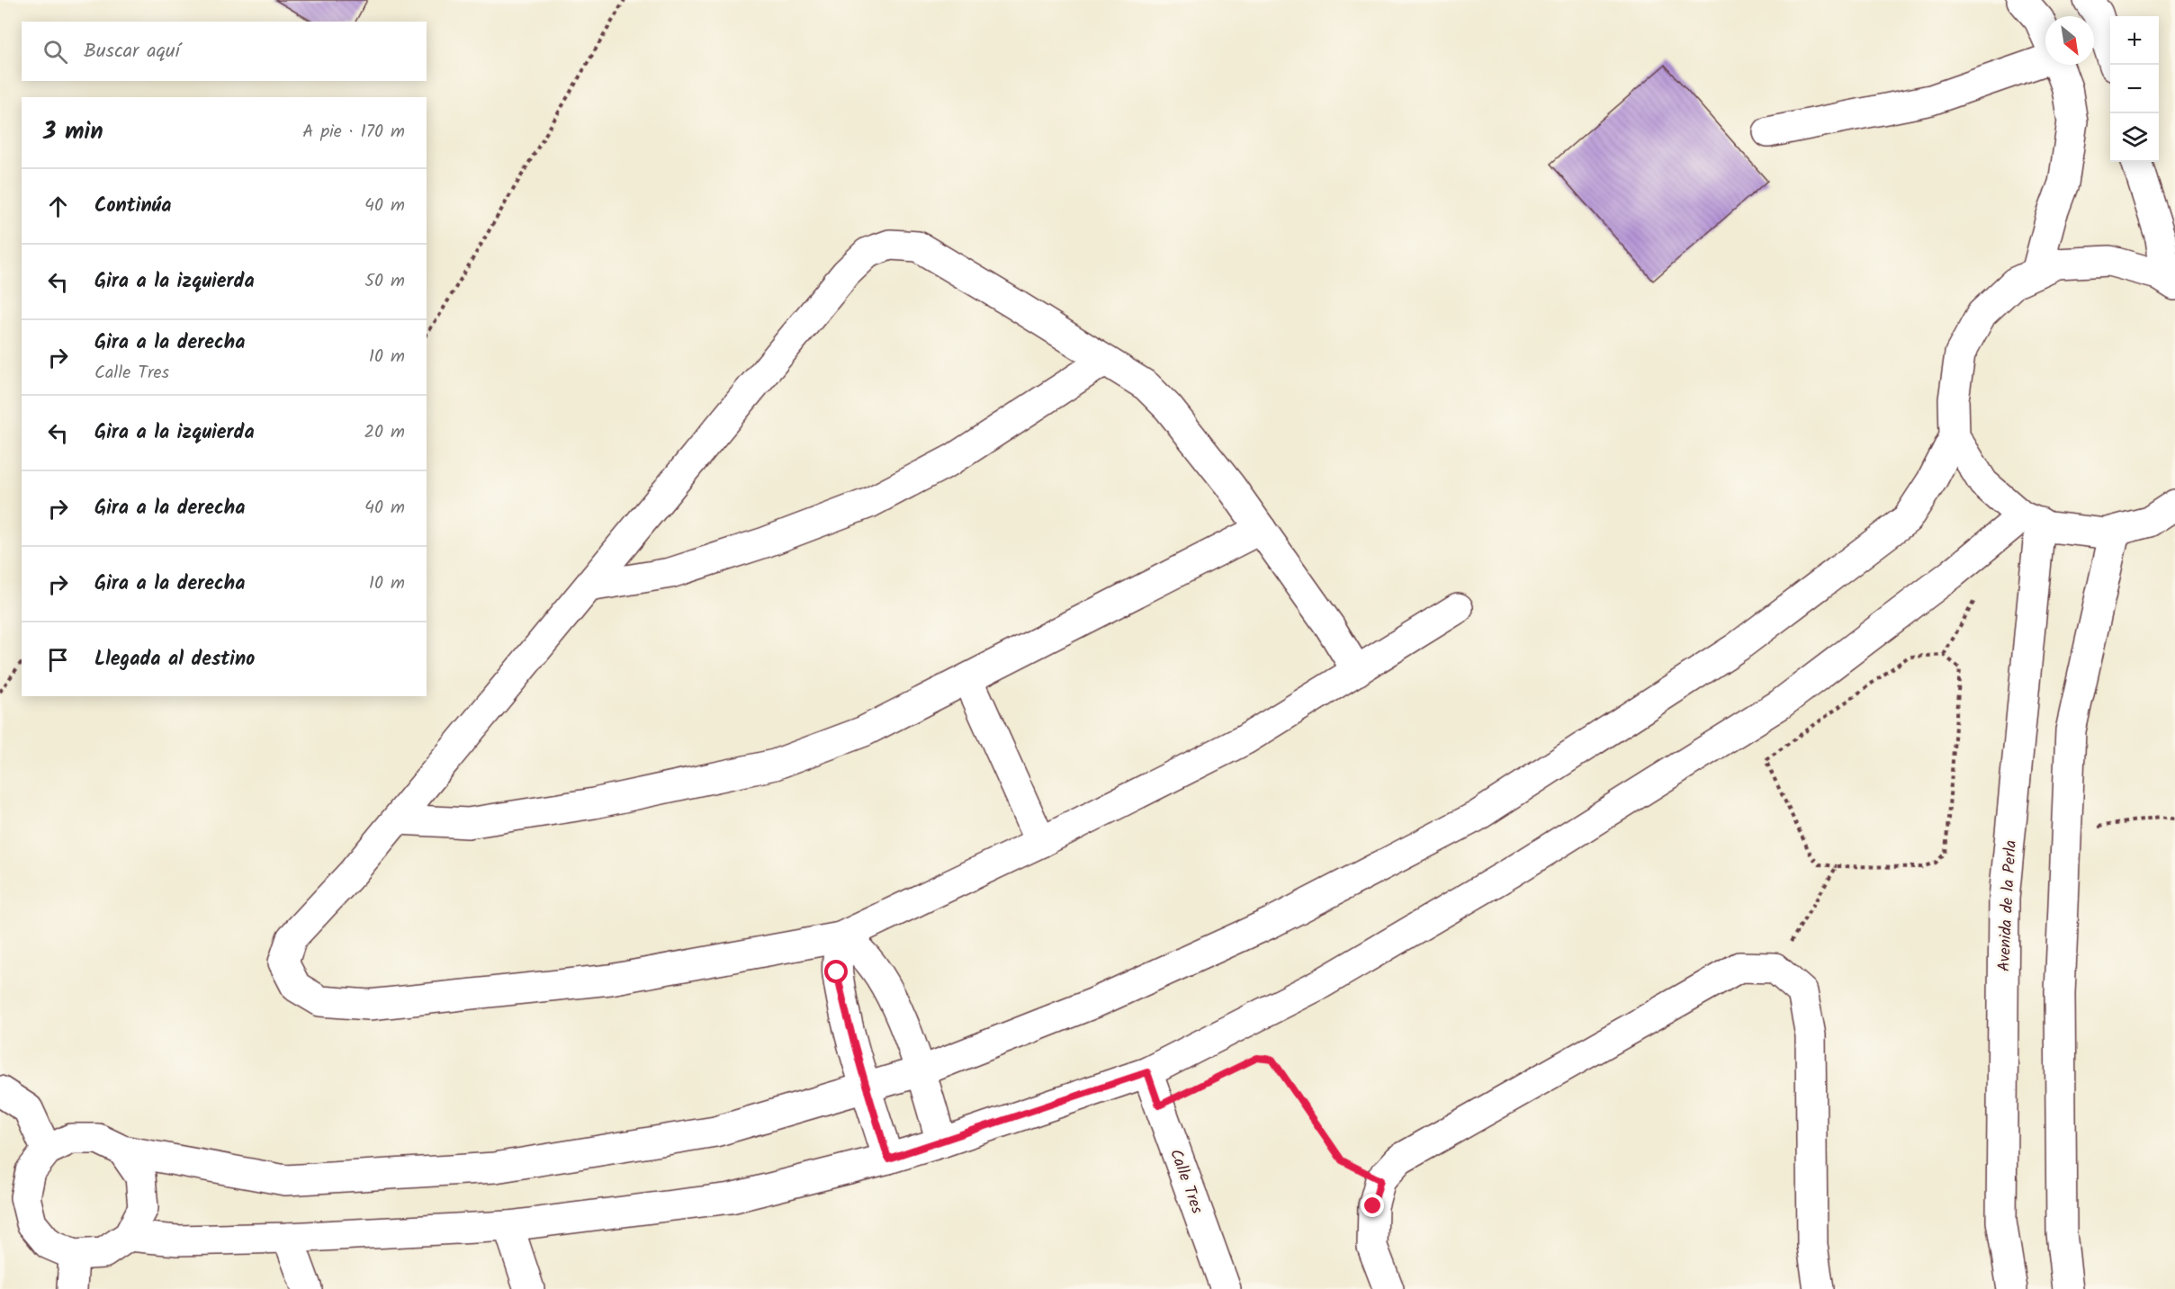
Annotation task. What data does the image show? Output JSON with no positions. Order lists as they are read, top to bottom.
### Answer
{
  "streets": {
    "street": ["Avenida de la Perla", "Calle Tres"]
  },
  "north": "bottom right",
  "page": {
    "map_buttons": ["+", "−"],
    "search": "Buscar aquí",
    "heading": ["3 min", "A pie · 170 m"],
    "list": [
      ["Continúa", "40 m"],
      ["Gira a la izquierda", "50 m"],
      ["Gira a la derecha", "Calle Tres", "10 m"],
      ["Gira a la izquierda", "20 m"],
      ["Gira a la derecha", "40 m"],
      ["Gira a la derecha", "10 m"],
      "Llegada al destino"
    ]
  }
}
